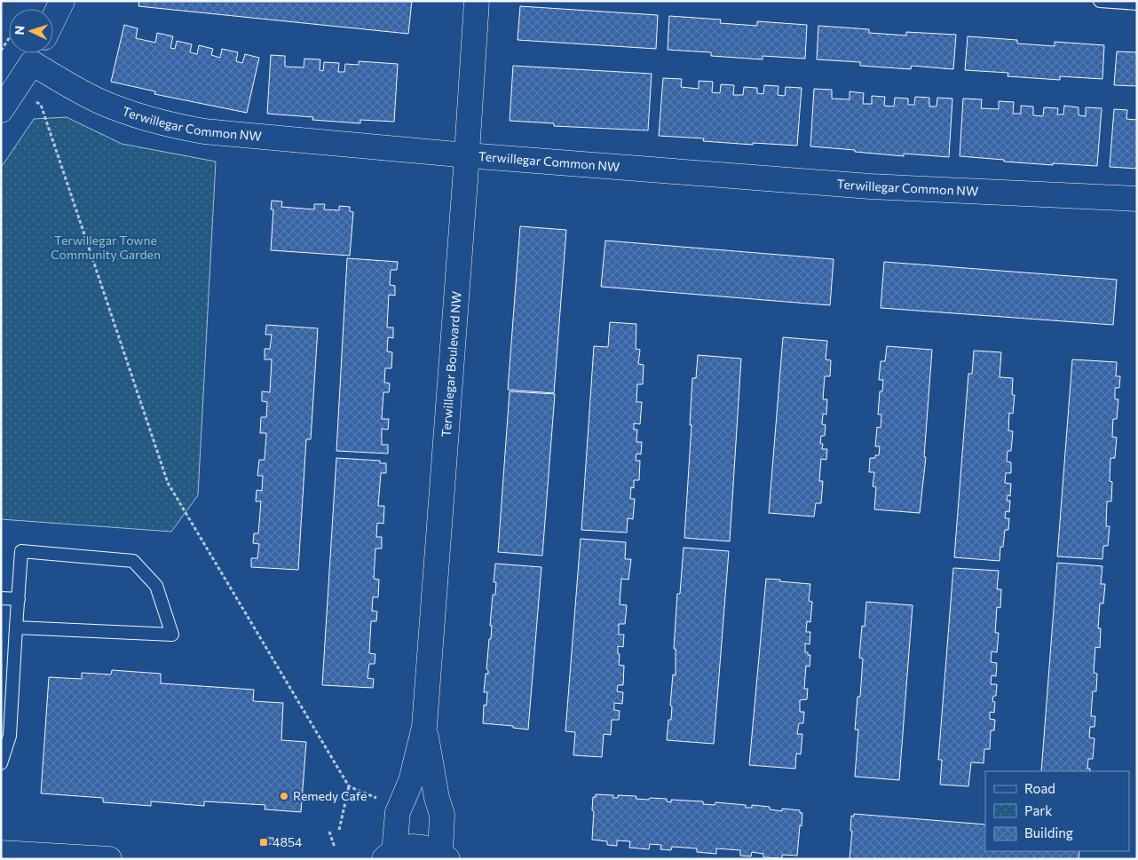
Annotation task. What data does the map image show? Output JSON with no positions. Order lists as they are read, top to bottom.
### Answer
{
  "streets": {
    "street": ["Terwillegar Common NW", "Terwillegar Boulevard NW"]
  },
  "crossings": [
    ["Terwillegar Common NW", "Terwillegar Boulevard NW"]
  ],
  "parks": ["Terwillegar Towne Community Garden"],
  "places": {
    "other": ["Remedy Cafe"],
    "transit": ["4854"]
  },
  "legend": ["Road", "Park", "Building"],
  "north": "left"
}
